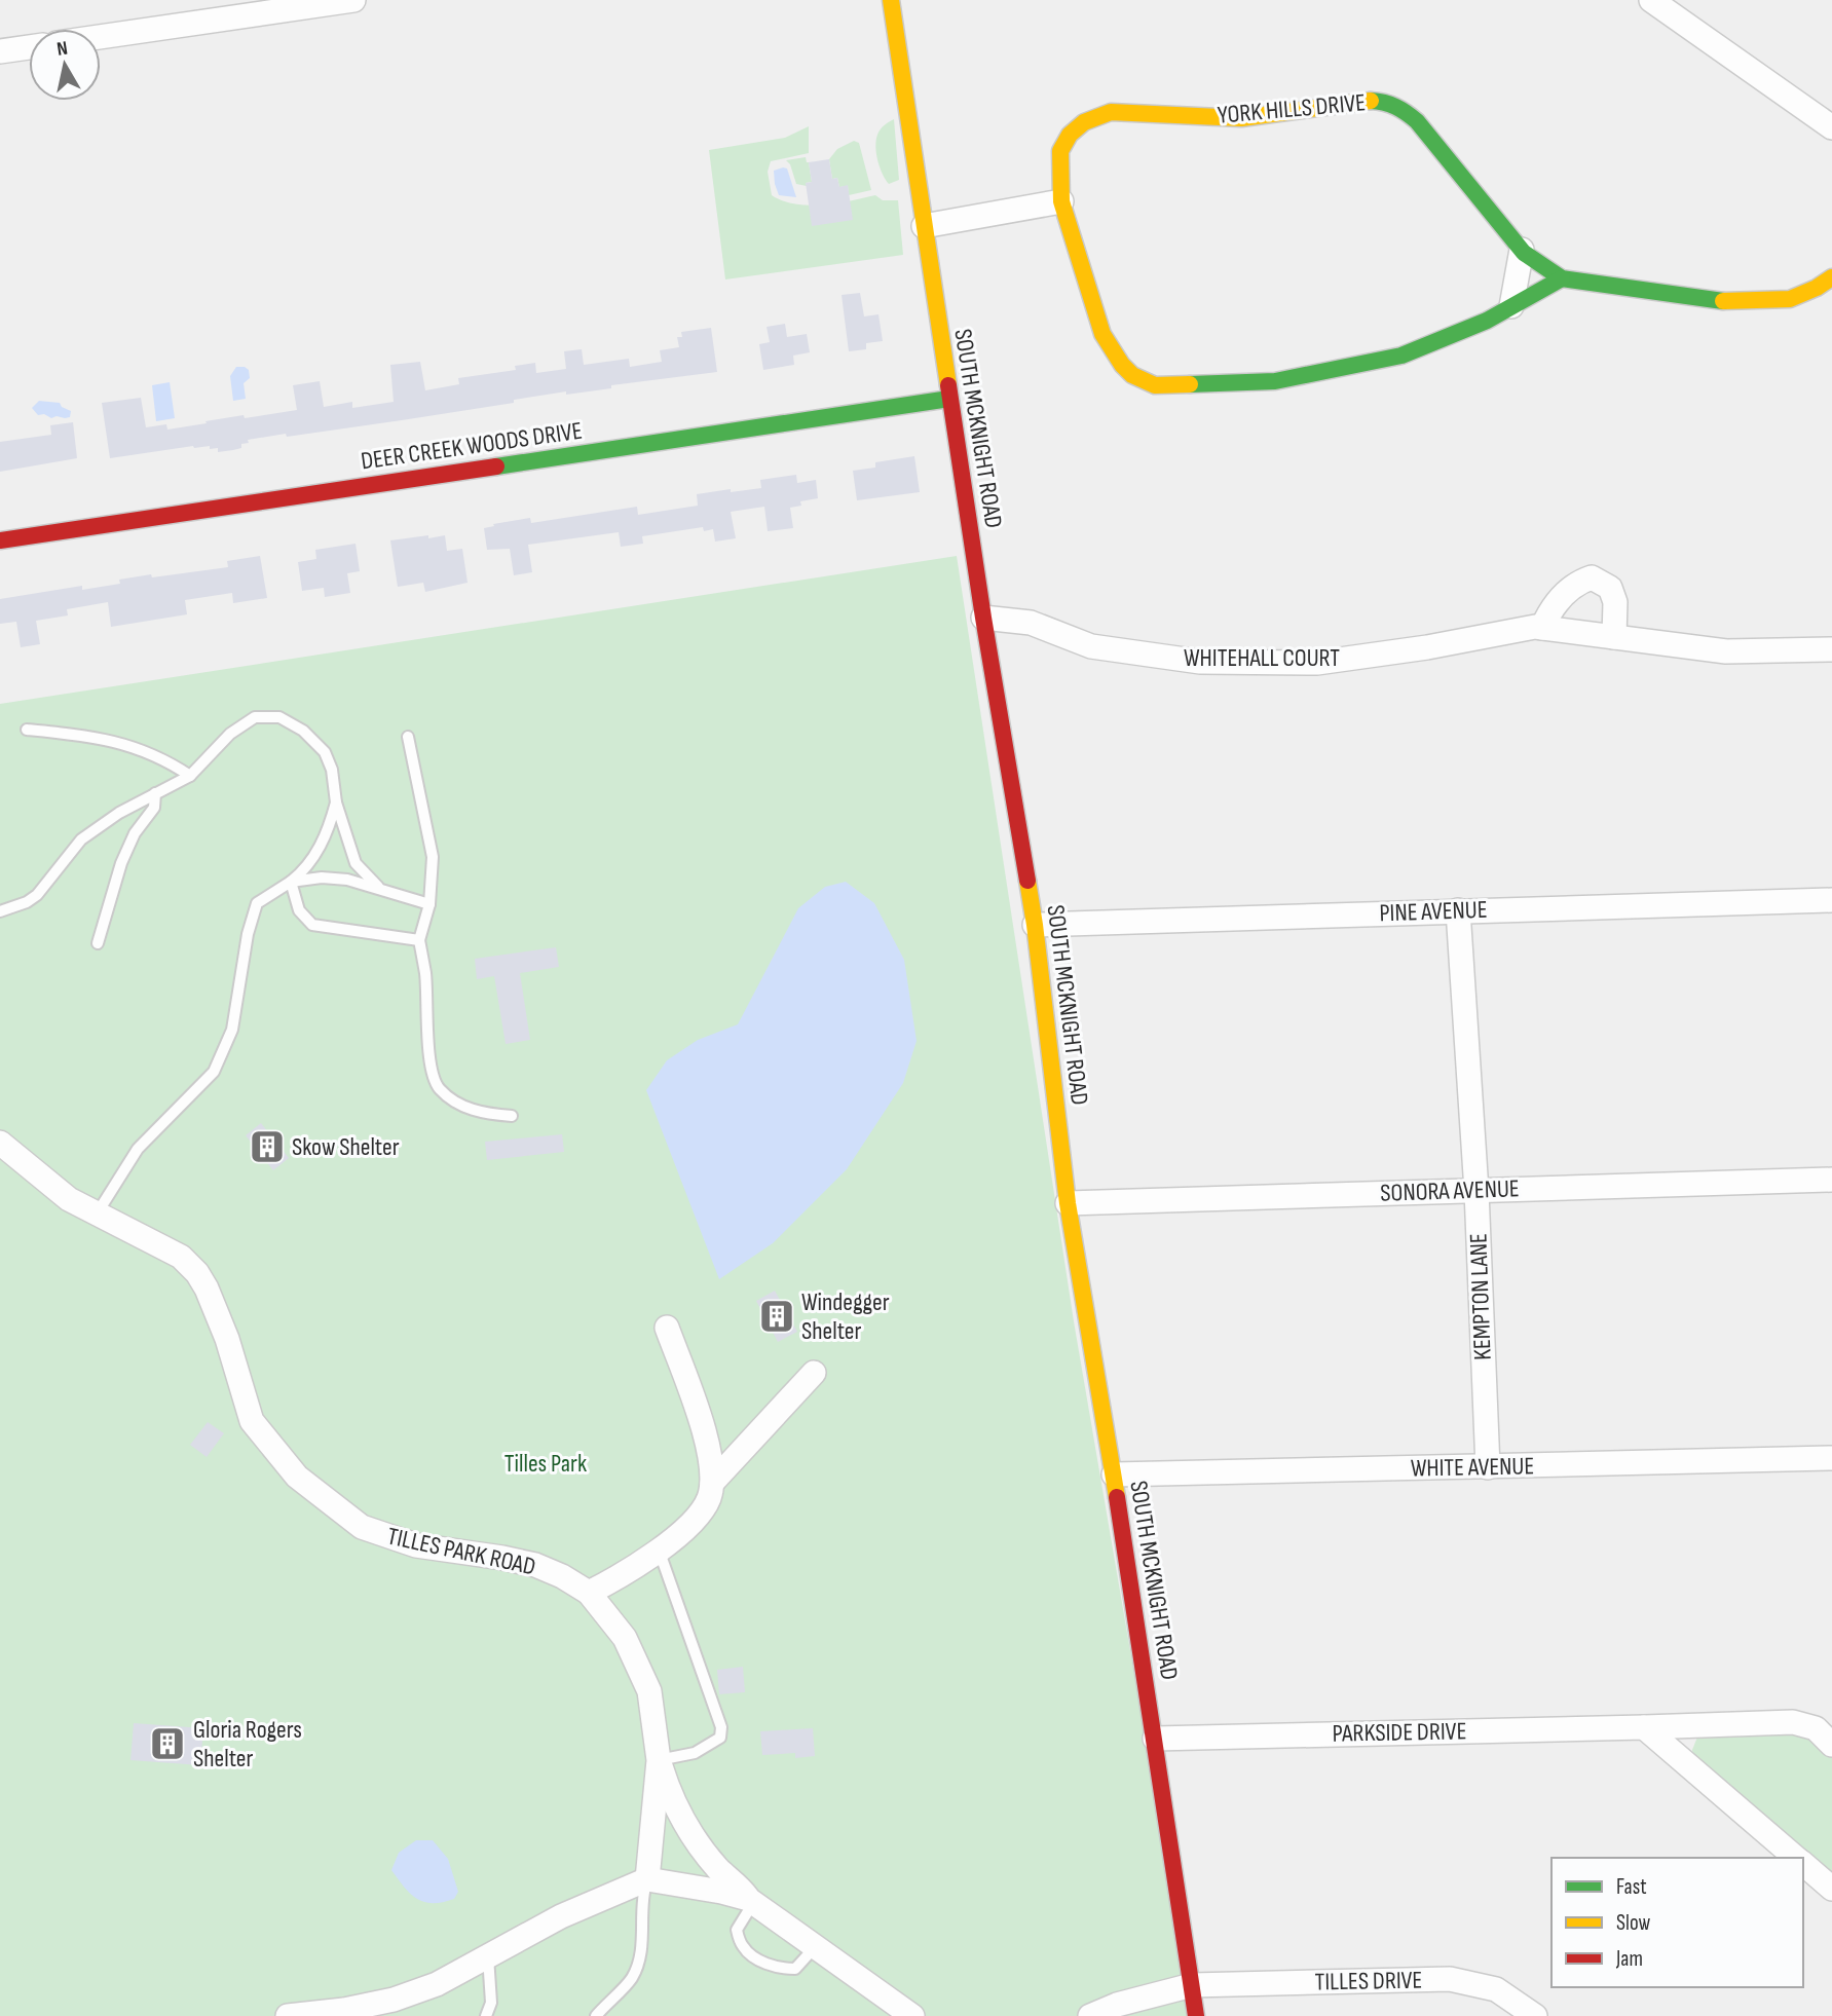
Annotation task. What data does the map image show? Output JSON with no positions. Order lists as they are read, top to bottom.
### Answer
{
  "streets": {
    "street": [
      "YORK HILLS DRIVE",
      "SOUTH MCKNIGHT ROAD",
      "DEER CREEK WOODS DRIVE",
      "WHITEHALL COURT",
      "PINE AVENUE",
      "SONORA AVENUE",
      "KEMPTON LANE",
      "WHITE AVENUE",
      "TILLES PARK ROAD",
      "PARKSIDE DRIVE",
      "TILLES DRIVE"
    ]
  },
  "crossings": [
    ["SOUTH MCKNIGHT ROAD", "DEER CREEK WOODS DRIVE"],
    ["SOUTH MCKNIGHT ROAD", "WHITEHALL COURT"],
    ["SOUTH MCKNIGHT ROAD", "PINE AVENUE"],
    ["SOUTH MCKNIGHT ROAD", "SONORA AVENUE"],
    ["SOUTH MCKNIGHT ROAD", "WHITE AVENUE"],
    ["SOUTH MCKNIGHT ROAD", "PARKSIDE DRIVE"],
    ["SOUTH MCKNIGHT ROAD", "TILLES DRIVE"],
    ["PINE AVENUE", "KEMPTON LANE"],
    ["SONORA AVENUE", "KEMPTON LANE"],
    ["KEMPTON LANE", "WHITE AVENUE"]
  ],
  "parks": ["Tilles Park"],
  "places": {
    "building": ["Skow Shelter", "Windegger Shelter", "Gloria Rogers Shelter"]
  },
  "legend": ["Fast", "Slow", "Jam"],
  "north": "top"
}
